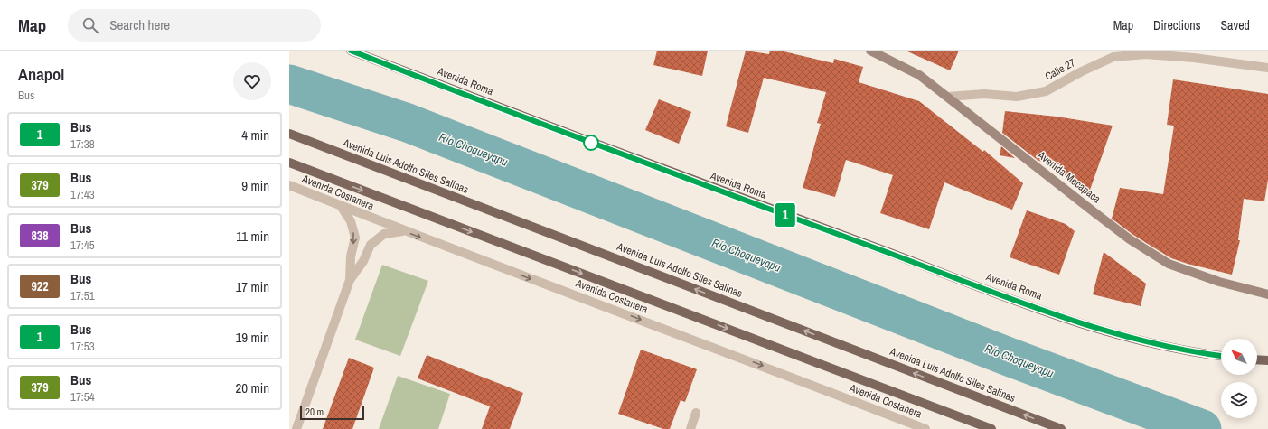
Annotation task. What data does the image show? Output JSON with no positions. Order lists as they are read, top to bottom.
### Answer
{
  "streets": {
    "main road": ["Avenida Roma", "Avenida Luis Adolfo Siles Salinas"],
    "street": ["Calle 27", "Avenida Mecapaca", "Avenida Costanera"]
  },
  "crossings": [
    ["Calle 27", "Avenida Mecapaca"]
  ],
  "one_way": ["Avenida Costanera"],
  "water": ["Río Choqueyapu"],
  "lines": ["bus line 1"],
  "scale_bar": "20 m",
  "north": "top left",
  "page": {
    "header": "Map",
    "search": "Search here",
    "nav": ["Map", "Directions", "Saved"],
    "heading": ["Anapol", "Bus"],
    "on_map": "1",
    "list": [
      {
        "mark": "1",
        "name": "Bus",
        "note": "17:38",
        "value": "4 min"
      },
      {
        "mark": "379",
        "name": "Bus",
        "note": "17:43",
        "value": "9 min"
      },
      {
        "mark": "838",
        "name": "Bus",
        "note": "17:45",
        "value": "11 min"
      },
      {
        "mark": "922",
        "name": "Bus",
        "note": "17:51",
        "value": "17 min"
      },
      {
        "mark": "1",
        "name": "Bus",
        "note": "17:53",
        "value": "19 min"
      },
      {
        "mark": "379",
        "name": "Bus",
        "note": "17:54",
        "value": "20 min"
      }
    ],
    "scale": "20 m"
  }
}
